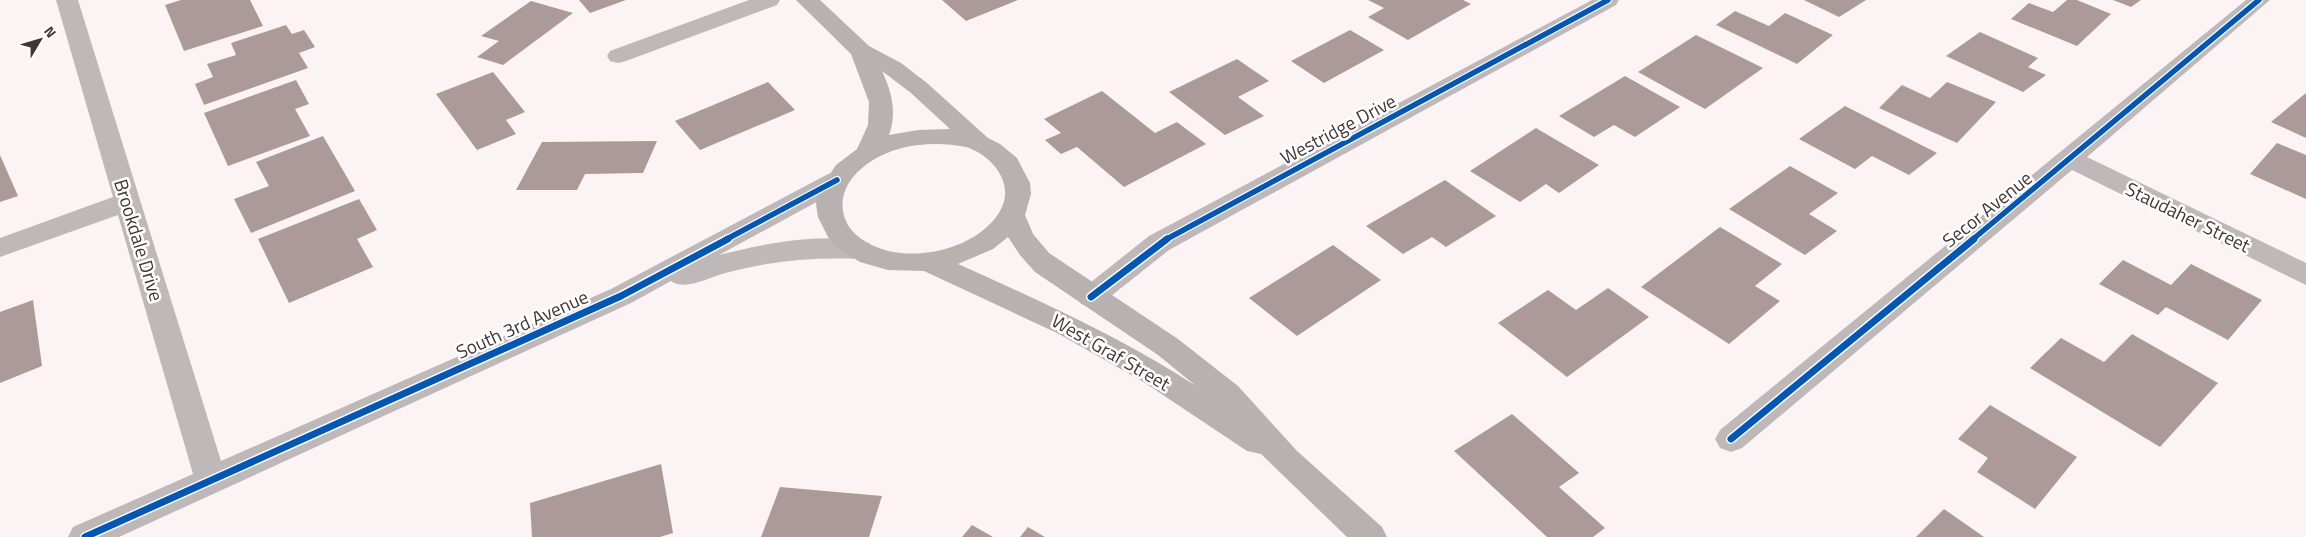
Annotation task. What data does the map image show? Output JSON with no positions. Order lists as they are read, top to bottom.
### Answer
{
  "streets": {
    "main road": ["West Graf Street"],
    "street": [
      "Westridge Drive",
      "Secor Avenue",
      "Staudaher Street",
      "Brookdale Drive",
      "South 3rd Avenue"
    ]
  },
  "crossings": [
    ["Westridge Drive", "West Graf Street"],
    ["Secor Avenue", "Staudaher Street"],
    ["Brookdale Drive", "South 3rd Avenue"],
    ["South 3rd Avenue", "West Graf Street"]
  ],
  "north": "top right"
}
